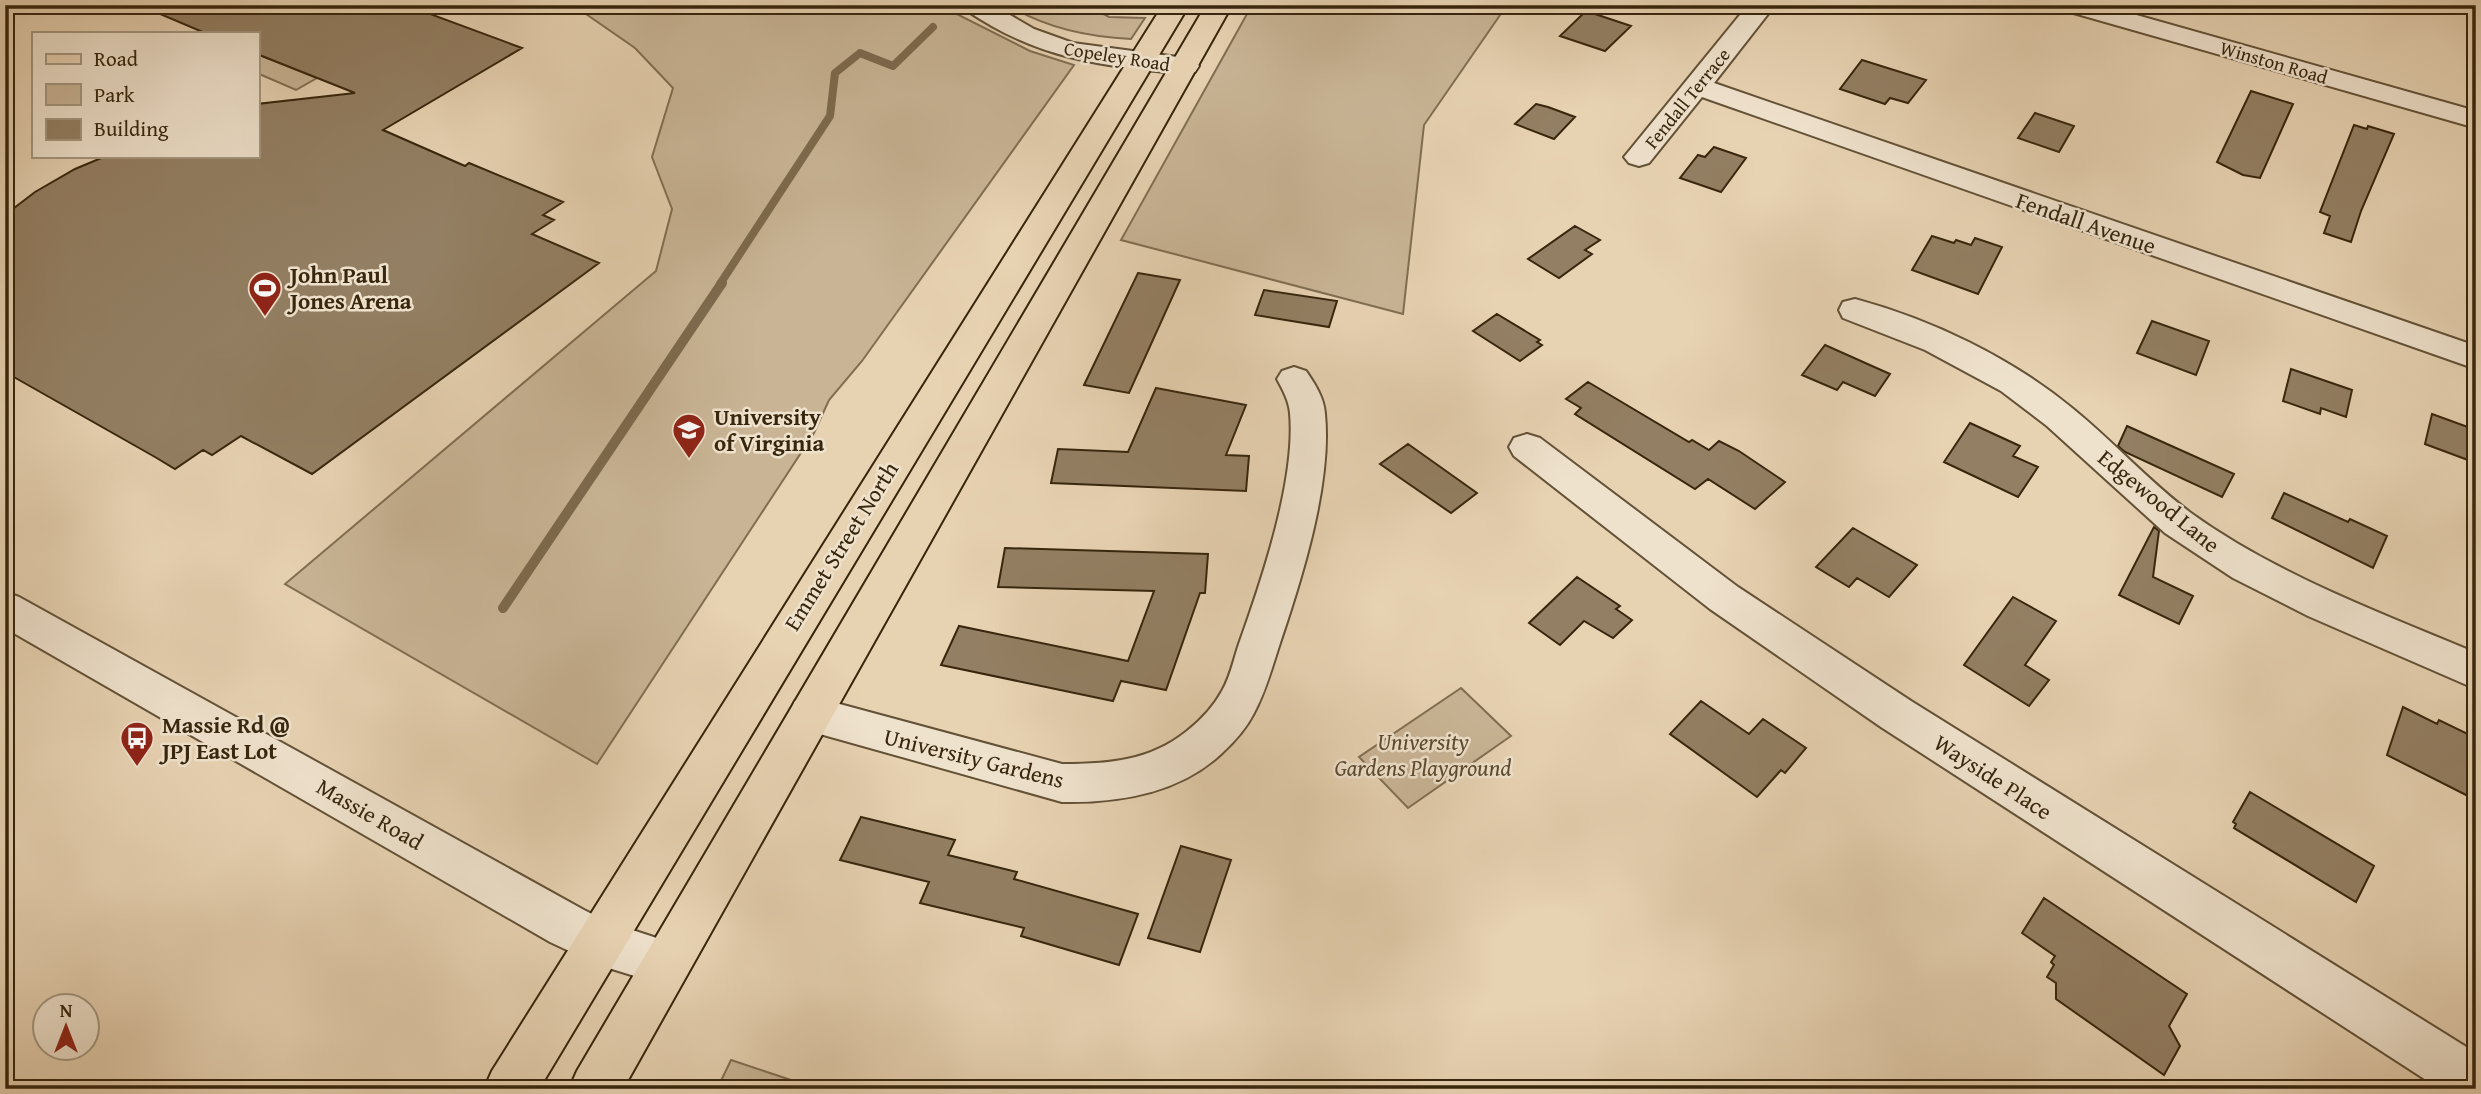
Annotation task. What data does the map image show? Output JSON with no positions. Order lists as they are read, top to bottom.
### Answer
{
  "streets": {
    "main road": ["Emmet Street North"],
    "street": [
      "Copeley Road",
      "Winston Road",
      "Fendall Terrace",
      "Fendall Avenue",
      "Edgewood Lane",
      "University Gardens",
      "Wayside Place",
      "Massie Road"
    ]
  },
  "crossings": [
    ["Copeley Road", "Emmet Street North"],
    ["Fendall Terrace", "Fendall Avenue"],
    ["Emmet Street North", "Massie Road"]
  ],
  "parks": ["University Gardens Playground"],
  "places": {
    "sports": ["John Paul Jones Arena"],
    "school or university": ["University of Virginia"],
    "bus stop": ["Massie Rd @ JPJ East Lot"]
  },
  "legend": ["Road", "Park", "Building"],
  "north": "top"
}
